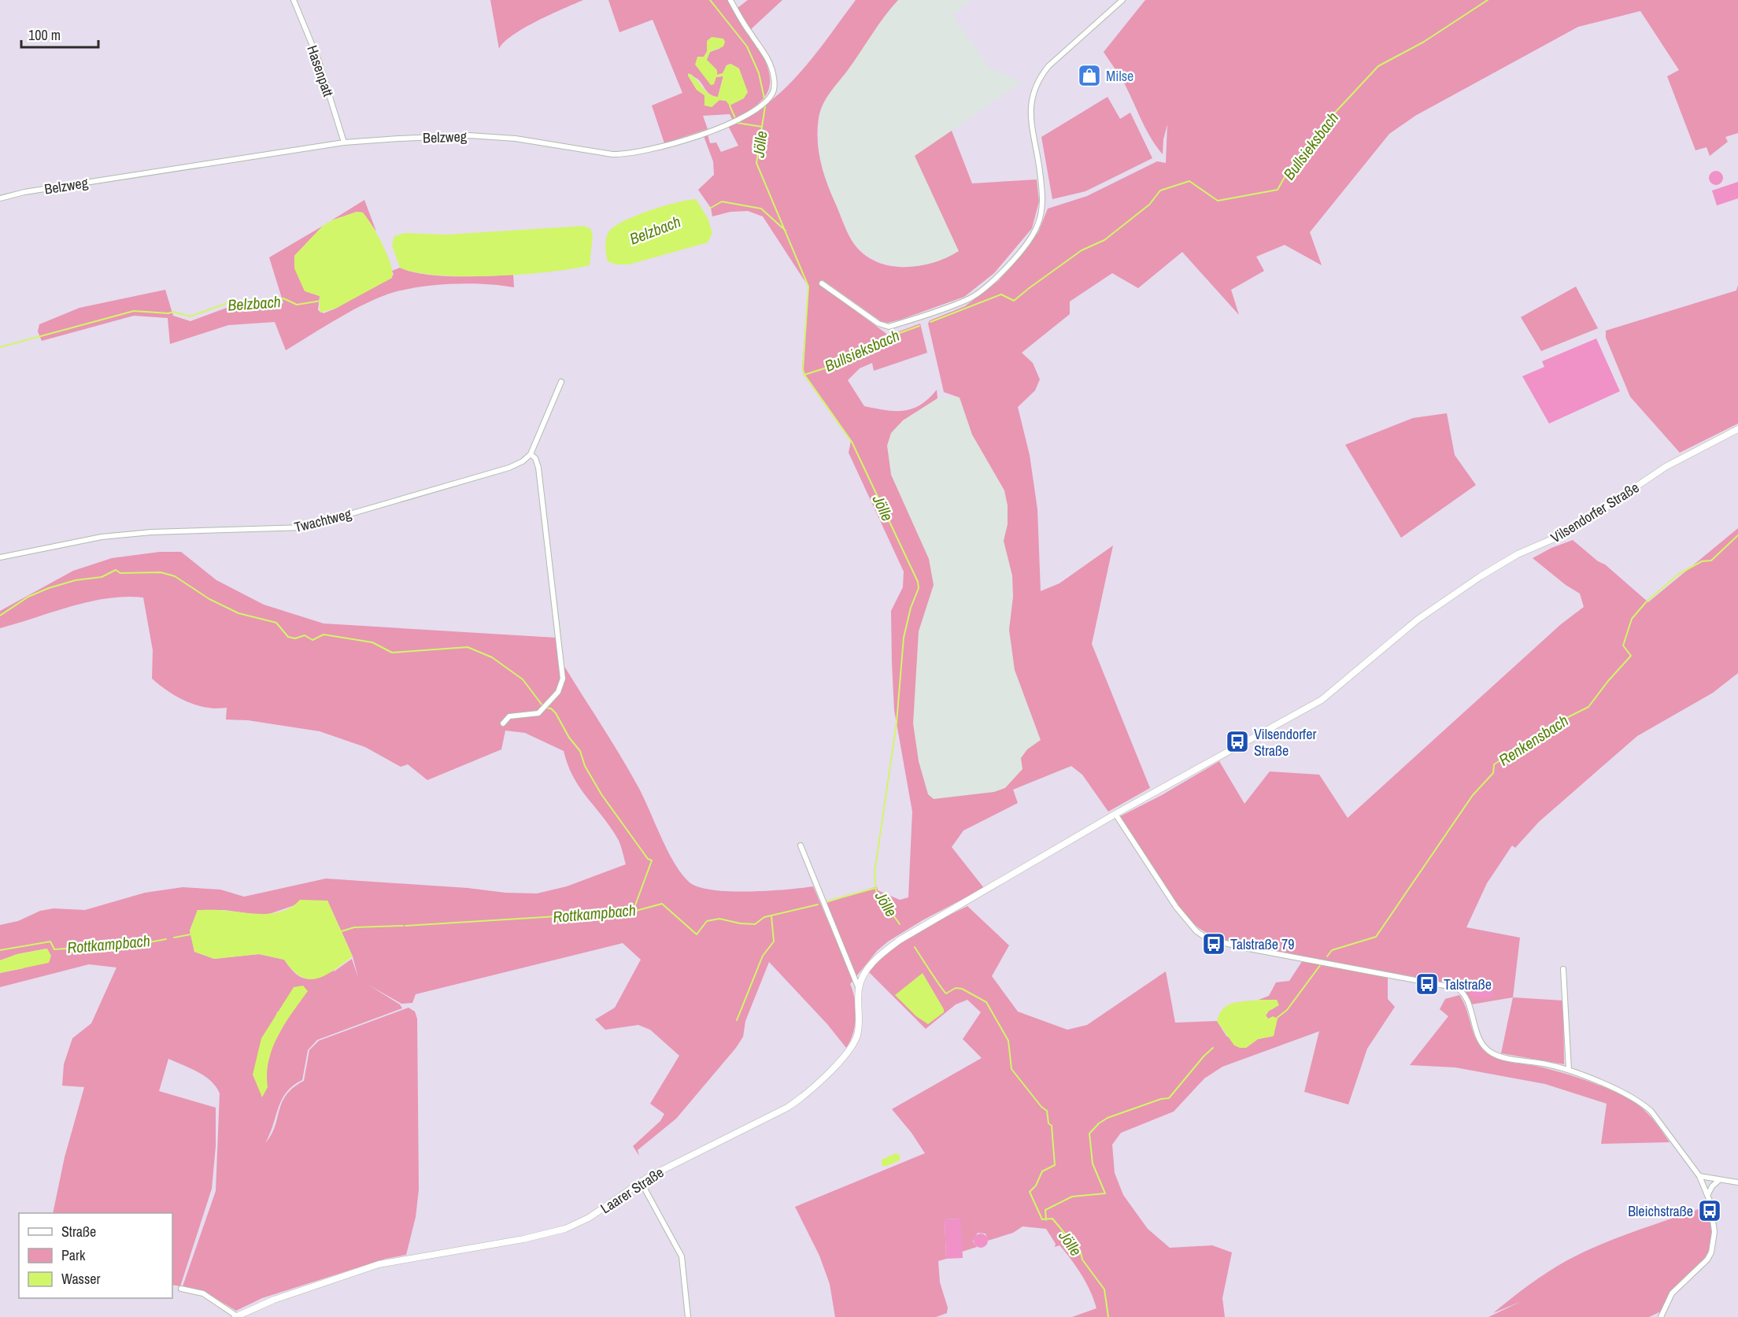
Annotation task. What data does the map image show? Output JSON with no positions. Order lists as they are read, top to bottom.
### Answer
{
  "streets": {
    "street": [
      "Hasenpatt",
      "Belzweg",
      "Vilsendorfer Straße",
      "Twachtweg",
      "Laarer Straße"
    ]
  },
  "crossings": [
    ["Hasenpatt", "Belzweg"],
    ["Vilsendorfer Straße", "Laarer Straße"]
  ],
  "water": [
    "Jölle",
    "Bullsieksbach",
    "Belzbach",
    "Renkensbach",
    "Rottkampbach"
  ],
  "places": {
    "shop": ["Milse"],
    "bus stop": [
      "Vilsendorfer Straße",
      "Talstraße 79",
      "Talstraße",
      "Bleichstraße"
    ]
  },
  "legend": ["Straße", "Park", "Wasser"],
  "scale_bar": "100 m"
}
